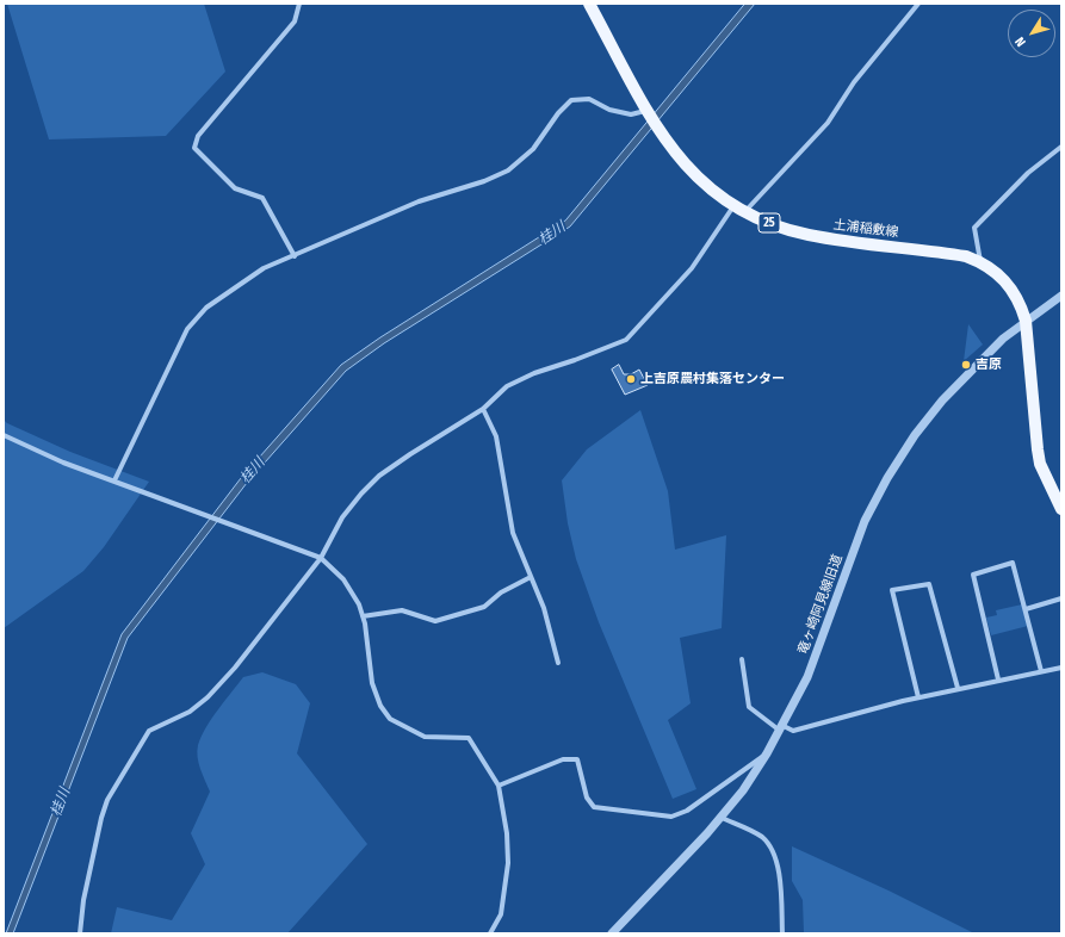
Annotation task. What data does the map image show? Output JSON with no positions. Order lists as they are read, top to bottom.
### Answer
{
  "streets": {
    "main road": ["25", "土浦稲敷線"],
    "street": ["竜ヶ崎阿見線旧道"]
  },
  "crossings": [
    ["土浦稲敷線", "竜ヶ崎阿見線旧道"]
  ],
  "water": ["桂川"],
  "places": ["吉原", "上吉原農村集落センター"],
  "north": "bottom left"
}
